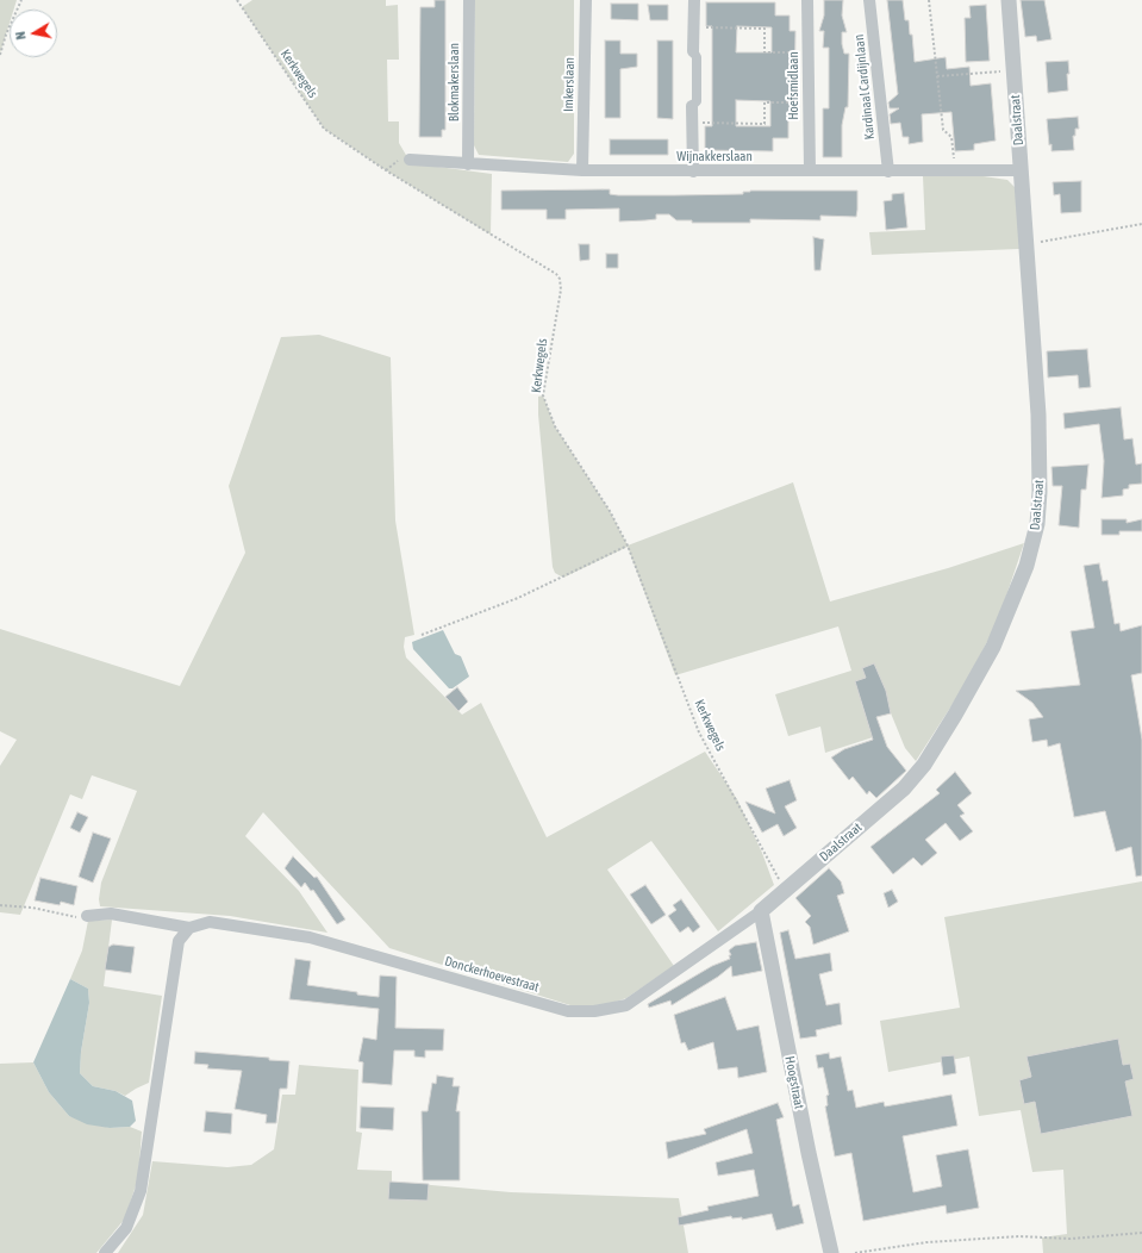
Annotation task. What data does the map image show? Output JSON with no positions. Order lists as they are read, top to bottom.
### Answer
{
  "streets": {
    "street": [
      "Blokmakerslaan",
      "Imkerslaan",
      "Hoefsmidlaan",
      "Kardinaal Cardijnlaan",
      "Daalstraat",
      "Wijnakkerslaan",
      "Donckerhoevestraat",
      "Hoogstraat"
    ],
    "path": ["Kerkwegels"]
  },
  "crossings": [
    ["Kerkwegels", "Daalstraat"],
    ["Blokmakerslaan", "Wijnakkerslaan"],
    ["Imkerslaan", "Wijnakkerslaan"],
    ["Hoefsmidlaan", "Wijnakkerslaan"],
    ["Kardinaal Cardijnlaan", "Wijnakkerslaan"],
    ["Daalstraat", "Wijnakkerslaan"],
    ["Daalstraat", "Donckerhoevestraat"],
    ["Daalstraat", "Hoogstraat"],
    ["Donckerhoevestraat", "Hoogstraat"]
  ],
  "north": "left"
}
